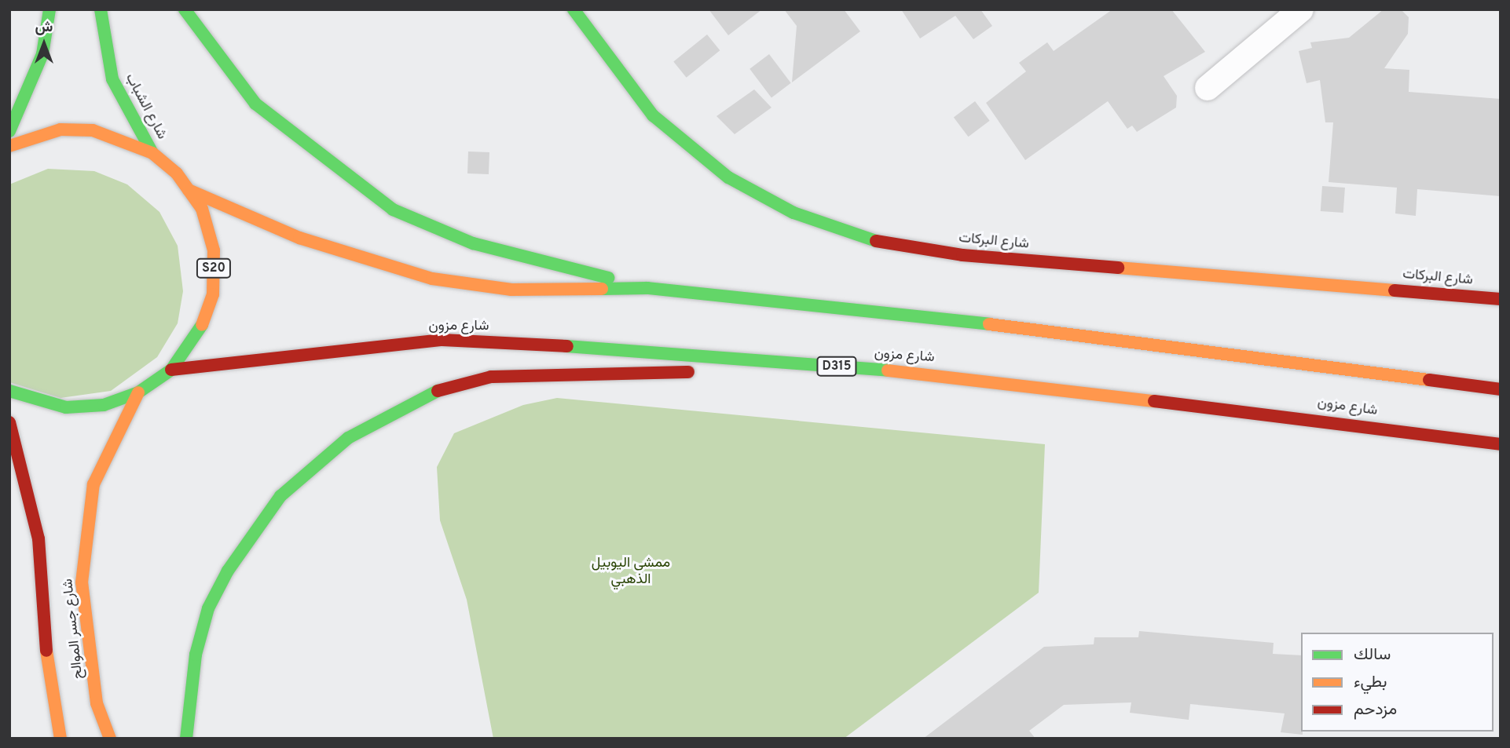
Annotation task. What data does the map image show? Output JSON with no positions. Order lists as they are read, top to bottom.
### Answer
{
  "streets": {
    "main road": [
      "شارع الشباب",
      "شارع البركات",
      "S20",
      "شارع مزون",
      "D315",
      "شارع جسر الموالح"
    ]
  },
  "crossings": [
    ["شارع الشباب", "S20"],
    ["S20", "شارع مزون"],
    ["S20", "شارع جسر الموالح"]
  ],
  "parks": ["ممشى اليوبيل الذهبي"],
  "legend": ["سالك", "بطيء", "مزدحم"],
  "north": "top"
}
